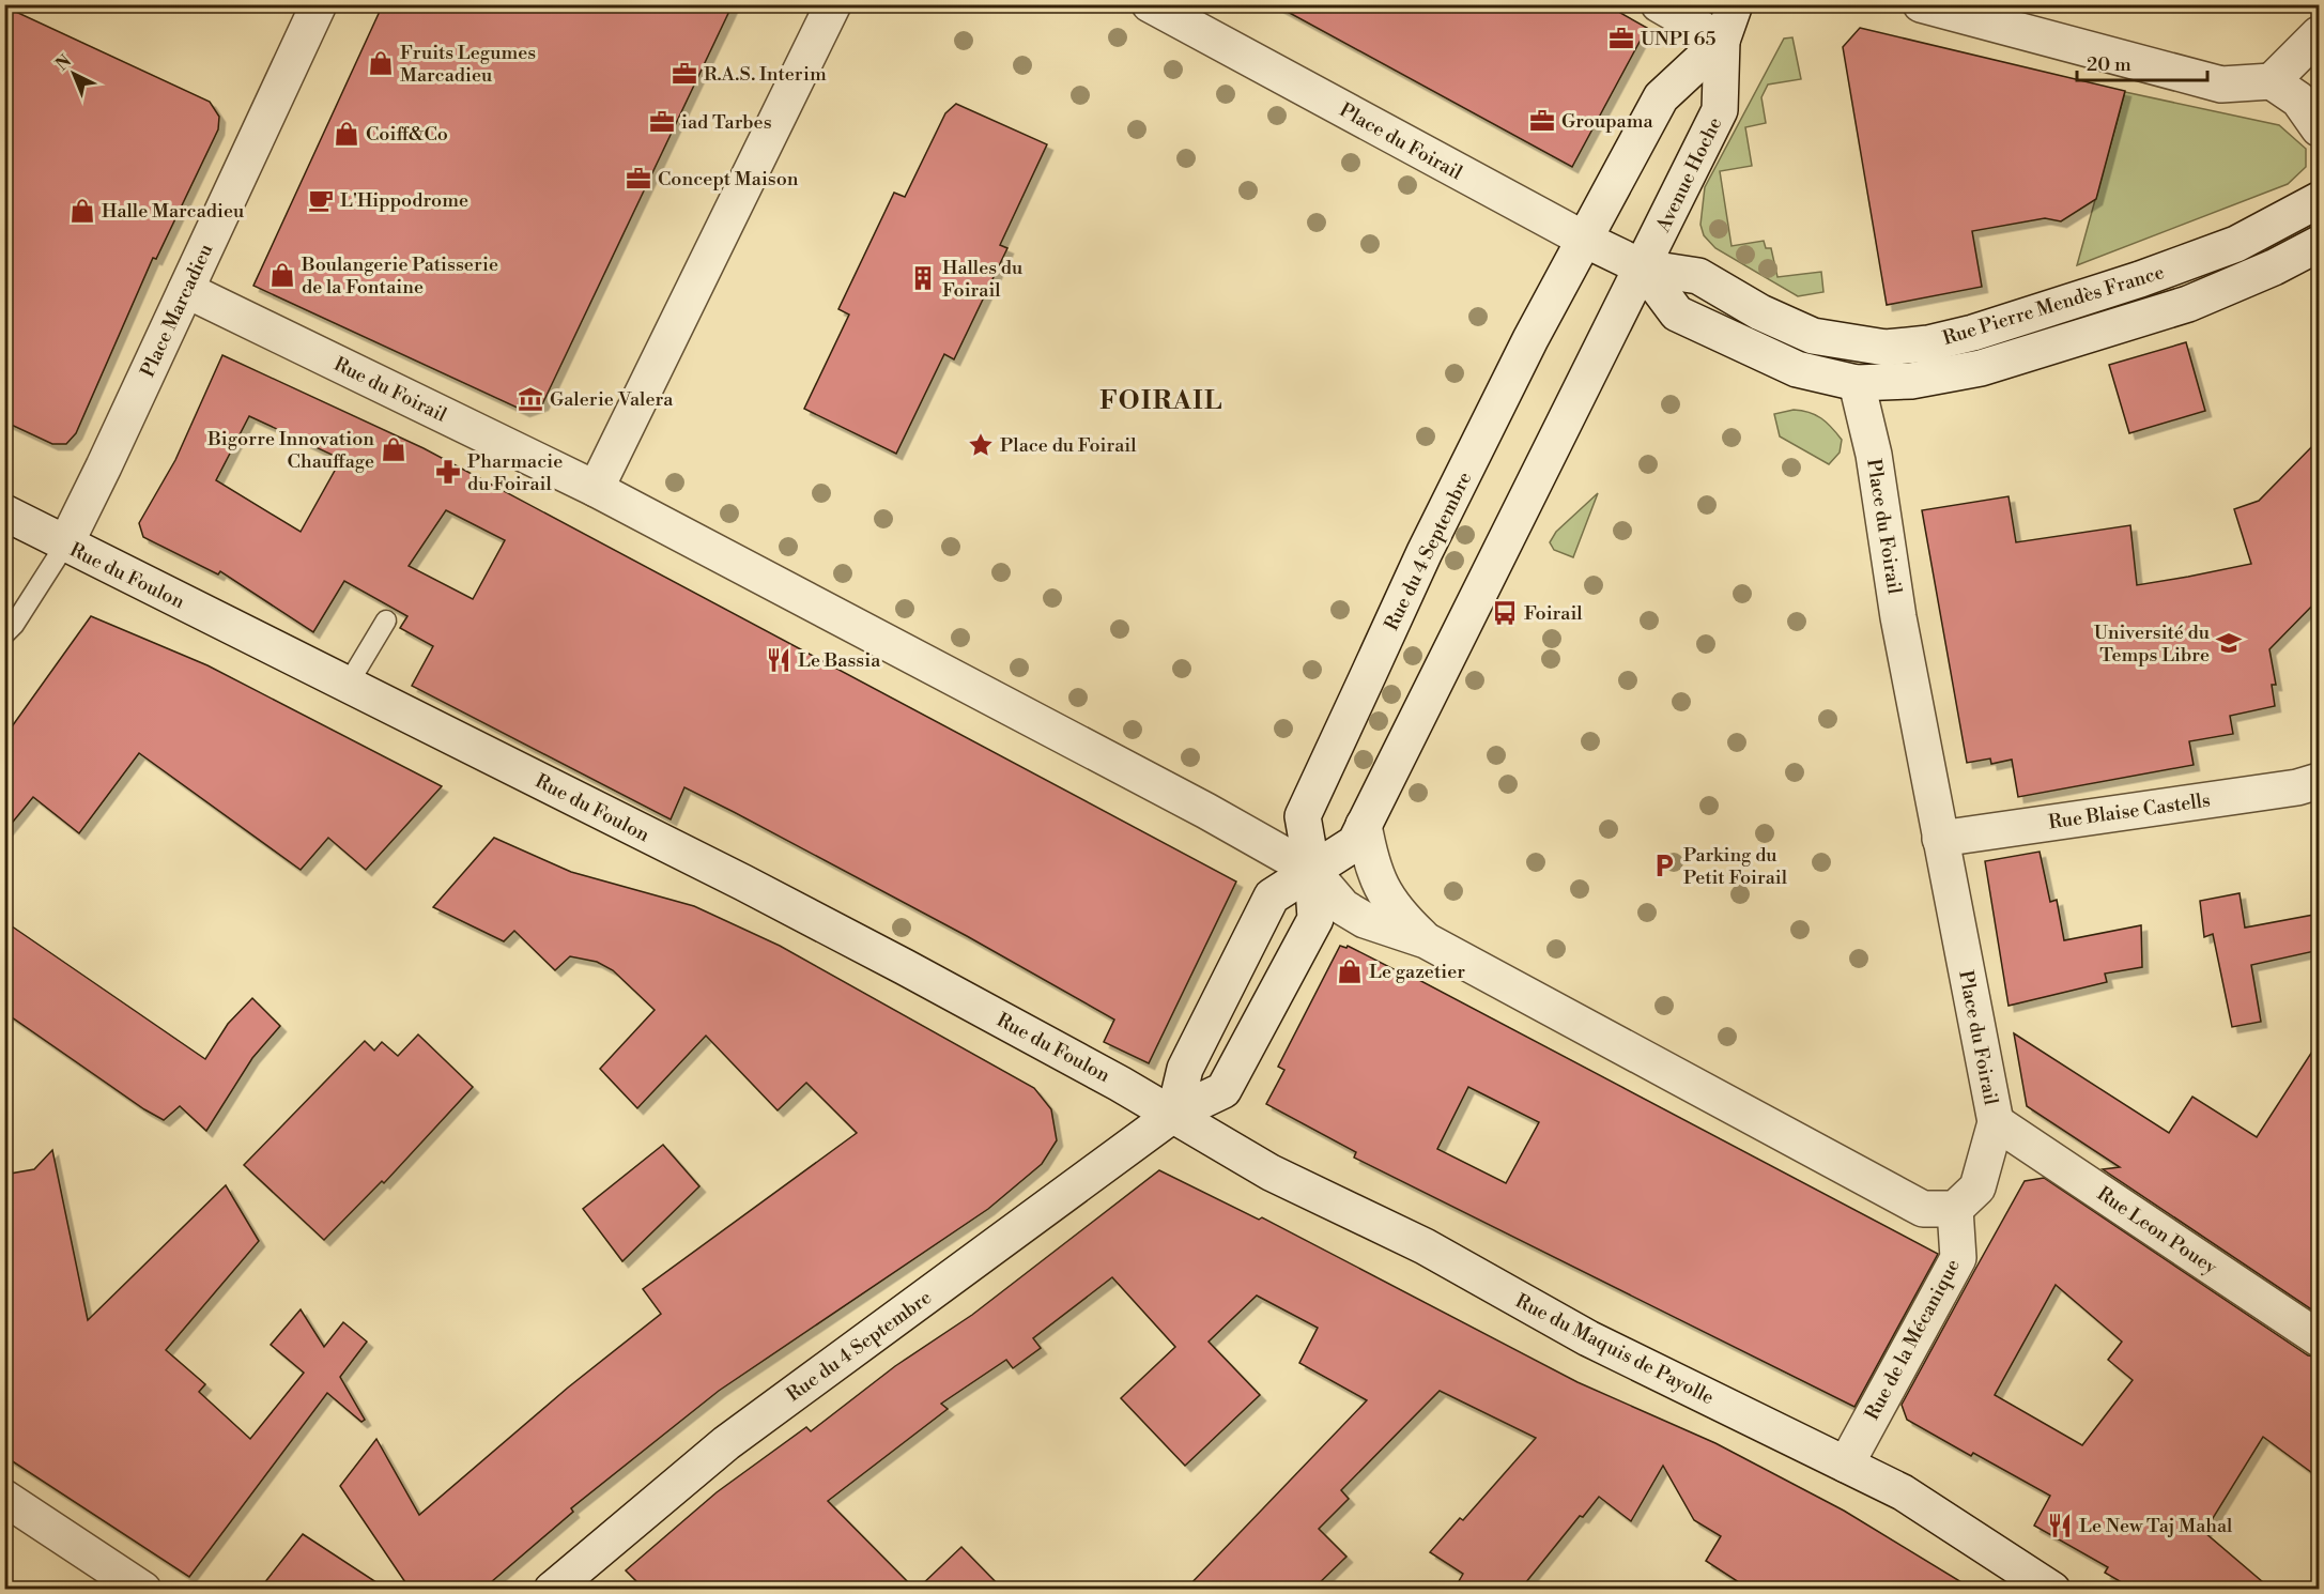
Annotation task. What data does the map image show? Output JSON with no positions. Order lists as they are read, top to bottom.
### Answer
{
  "streets": {
    "street": [
      "Place du Foirail",
      "Avenue Hoche",
      "Rue Pierre Mendès France",
      "Place Marcadieu",
      "Rue du Foirail",
      "Rue du 4 Septembre",
      "Rue du Foulon",
      "Rue Blaise Castells",
      "Rue Leon Pouey",
      "Rue de la Mécanique",
      "Rue du Maquis de Payolle"
    ]
  },
  "crossings": [
    ["Place du Foirail", "Avenue Hoche"],
    ["Place du Foirail", "Rue Pierre Mendès France"],
    ["Place du Foirail", "Rue du 4 Septembre"],
    ["Place du Foirail", "Rue Blaise Castells"],
    ["Place du Foirail", "Rue Leon Pouey"],
    ["Place du Foirail", "Rue de la Mécanique"],
    ["Avenue Hoche", "Rue Pierre Mendès France"],
    ["Avenue Hoche", "Rue du 4 Septembre"],
    ["Place Marcadieu", "Rue du Foirail"],
    ["Place Marcadieu", "Rue du Foulon"],
    ["Rue du 4 Septembre", "Rue du Foulon"],
    ["Rue du 4 Septembre", "Rue du Maquis de Payolle"],
    ["Rue du Foulon", "Rue du Maquis de Payolle"],
    ["Rue de la Mécanique", "Rue du Maquis de Payolle"]
  ],
  "districts": ["FOIRAIL"],
  "places": {
    "office": [
      "UNPI 65",
      "R.A.S. Interim",
      "Groupama",
      "iad Tarbes",
      "Concept Maison"
    ],
    "shop": [
      "Fruits Legumes Marcadieu",
      "Coiff&Co",
      "Halle Marcadieu",
      "Boulangerie Patisserie de la Fontaine",
      "Bigorre Innovation Chauffage",
      "Le gazetier"
    ],
    "cafe": ["L'Hippodrome"],
    "building": ["Halles du Foirail"],
    "museum": ["Galerie Valera"],
    "place": ["Place du Foirail"],
    "pharmacy": ["Pharmacie du Foirail"],
    "bus stop": ["Foirail"],
    "school or university": ["Université du Temps Libre"],
    "restaurant": ["Le Bassia", "Le New Taj Mahal"],
    "parking": ["Parking du Petit Foirail"]
  },
  "scale_bar": "20 m",
  "north": "top left"
}
